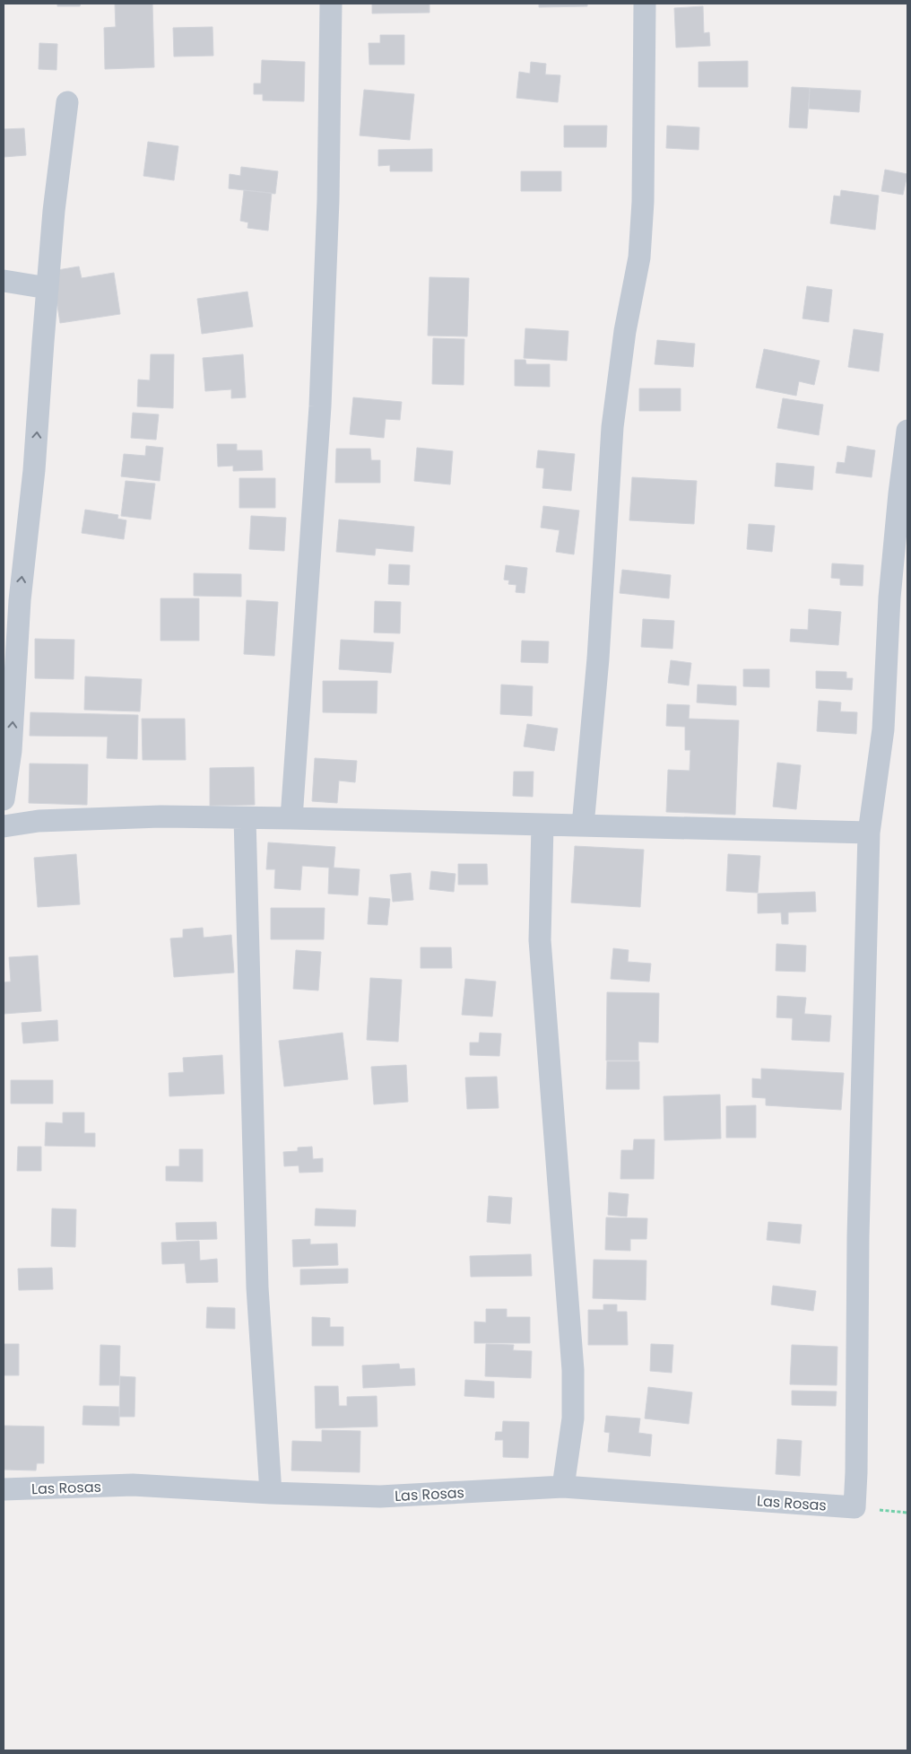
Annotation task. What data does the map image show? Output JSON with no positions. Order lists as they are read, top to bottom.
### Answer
{
  "streets": {
    "street": ["Las Rosas"]
  }
}
